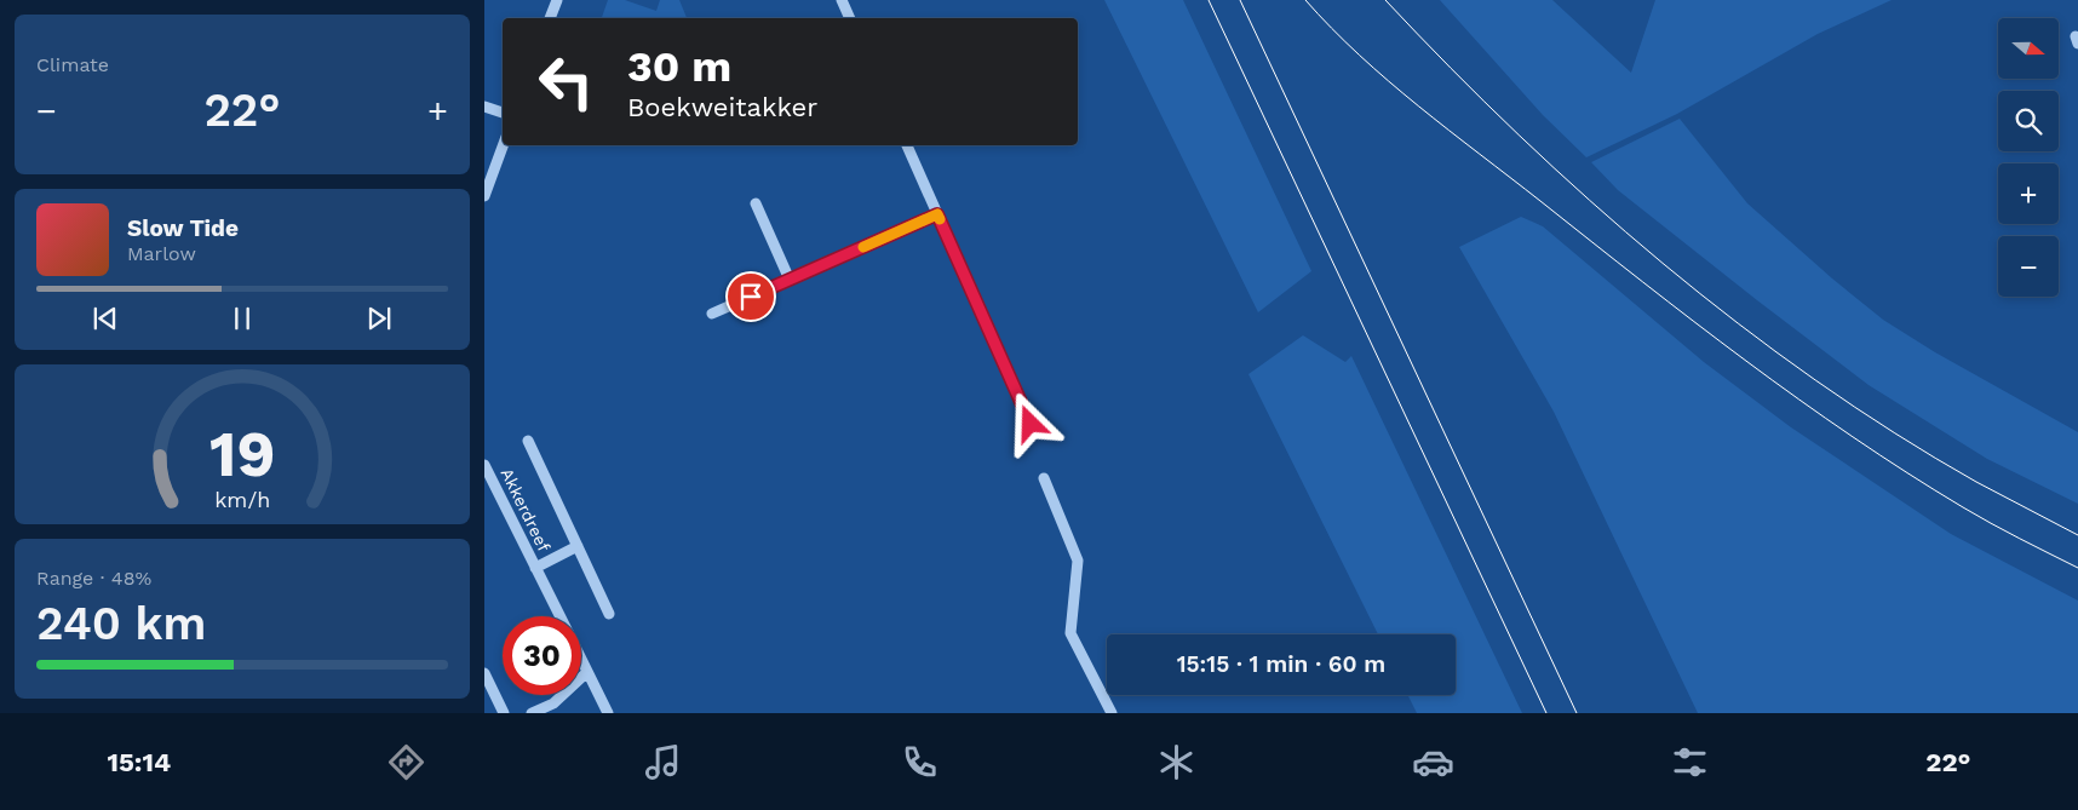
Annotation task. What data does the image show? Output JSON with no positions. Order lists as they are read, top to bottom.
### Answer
{
  "streets": {
    "street": ["Akkerdreef"]
  },
  "north": "right",
  "page": {
    "tile": [
      "Climate",
      ["Range · 48%", "240 km"]
    ],
    "map_buttons": ["+", "−"],
    "turn": ["30 m", "Boekweitakker"],
    "heat": ["−", "22°", "+"],
    "song": ["Slow Tide", "Marlow"],
    "limit": "30",
    "trip": "15:15 · 1 min · 60 m",
    "tabs": ["15:14", "22°"],
    "gauge": ["19", "km/h"]
  }
}
